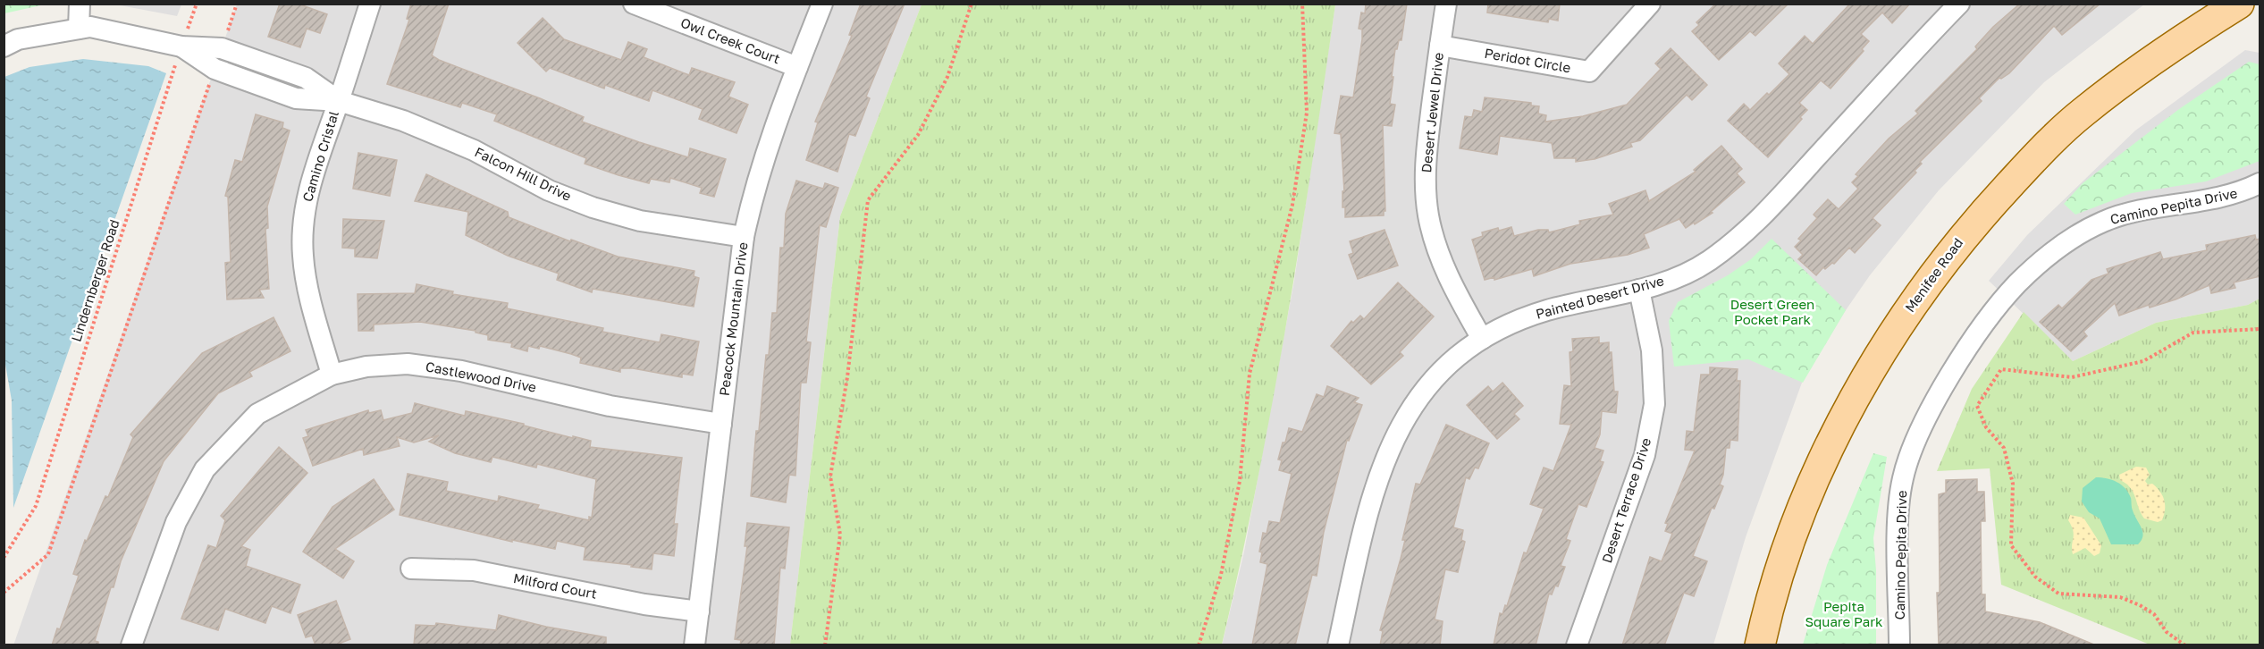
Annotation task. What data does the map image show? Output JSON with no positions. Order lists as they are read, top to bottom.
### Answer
{
  "streets": {
    "main road": ["Menifee Road"],
    "street": [
      "Owl Creek Court",
      "Peridot Circle",
      "Desert Jewel Drive",
      "Camino Cristal",
      "Falcon Hill Drive",
      "Camino Pepita Drive",
      "Painted Desert Drive",
      "Peacock Mountain Drive",
      "Castlewood Drive",
      "Desert Terrace Drive",
      "Milford Court"
    ],
    "path": ["Lindernberger Road"]
  },
  "crossings": [
    ["Owl Creek Court", "Peacock Mountain Drive"],
    ["Peridot Circle", "Desert Jewel Drive"],
    ["Desert Jewel Drive", "Painted Desert Drive"],
    ["Camino Cristal", "Falcon Hill Drive"],
    ["Camino Cristal", "Castlewood Drive"],
    ["Falcon Hill Drive", "Lindernberger Road"],
    ["Falcon Hill Drive", "Peacock Mountain Drive"],
    ["Painted Desert Drive", "Desert Terrace Drive"],
    ["Peacock Mountain Drive", "Castlewood Drive"],
    ["Peacock Mountain Drive", "Milford Court"]
  ],
  "parks": ["Desert Green Pocket Park", "Pepita Square Park"]
}
